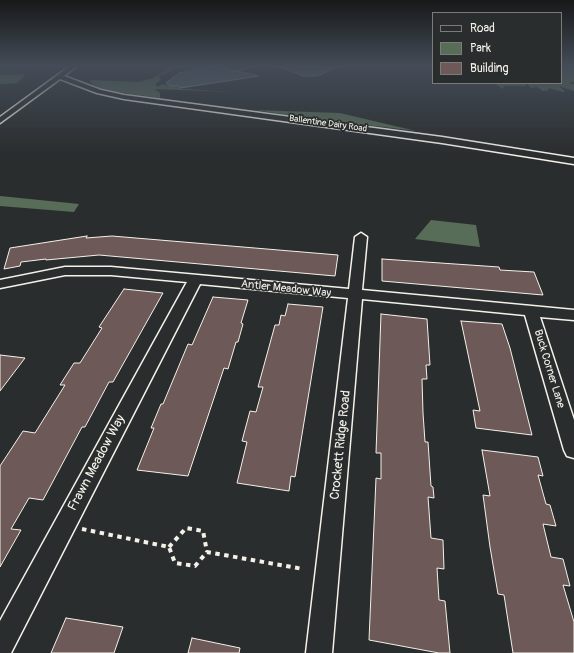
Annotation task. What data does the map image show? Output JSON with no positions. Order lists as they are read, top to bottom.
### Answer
{
  "streets": {
    "street": [
      "Ballentine Dairy Road",
      "Antler Meadow Way",
      "Buck Corner Lane",
      "Crockett Ridge Road",
      "Frawn Meadow Way"
    ]
  },
  "crossings": [
    ["Antler Meadow Way", "Buck Corner Lane"],
    ["Antler Meadow Way", "Crockett Ridge Road"],
    ["Antler Meadow Way", "Frawn Meadow Way"]
  ],
  "legend": ["Road", "Park", "Building"]
}
